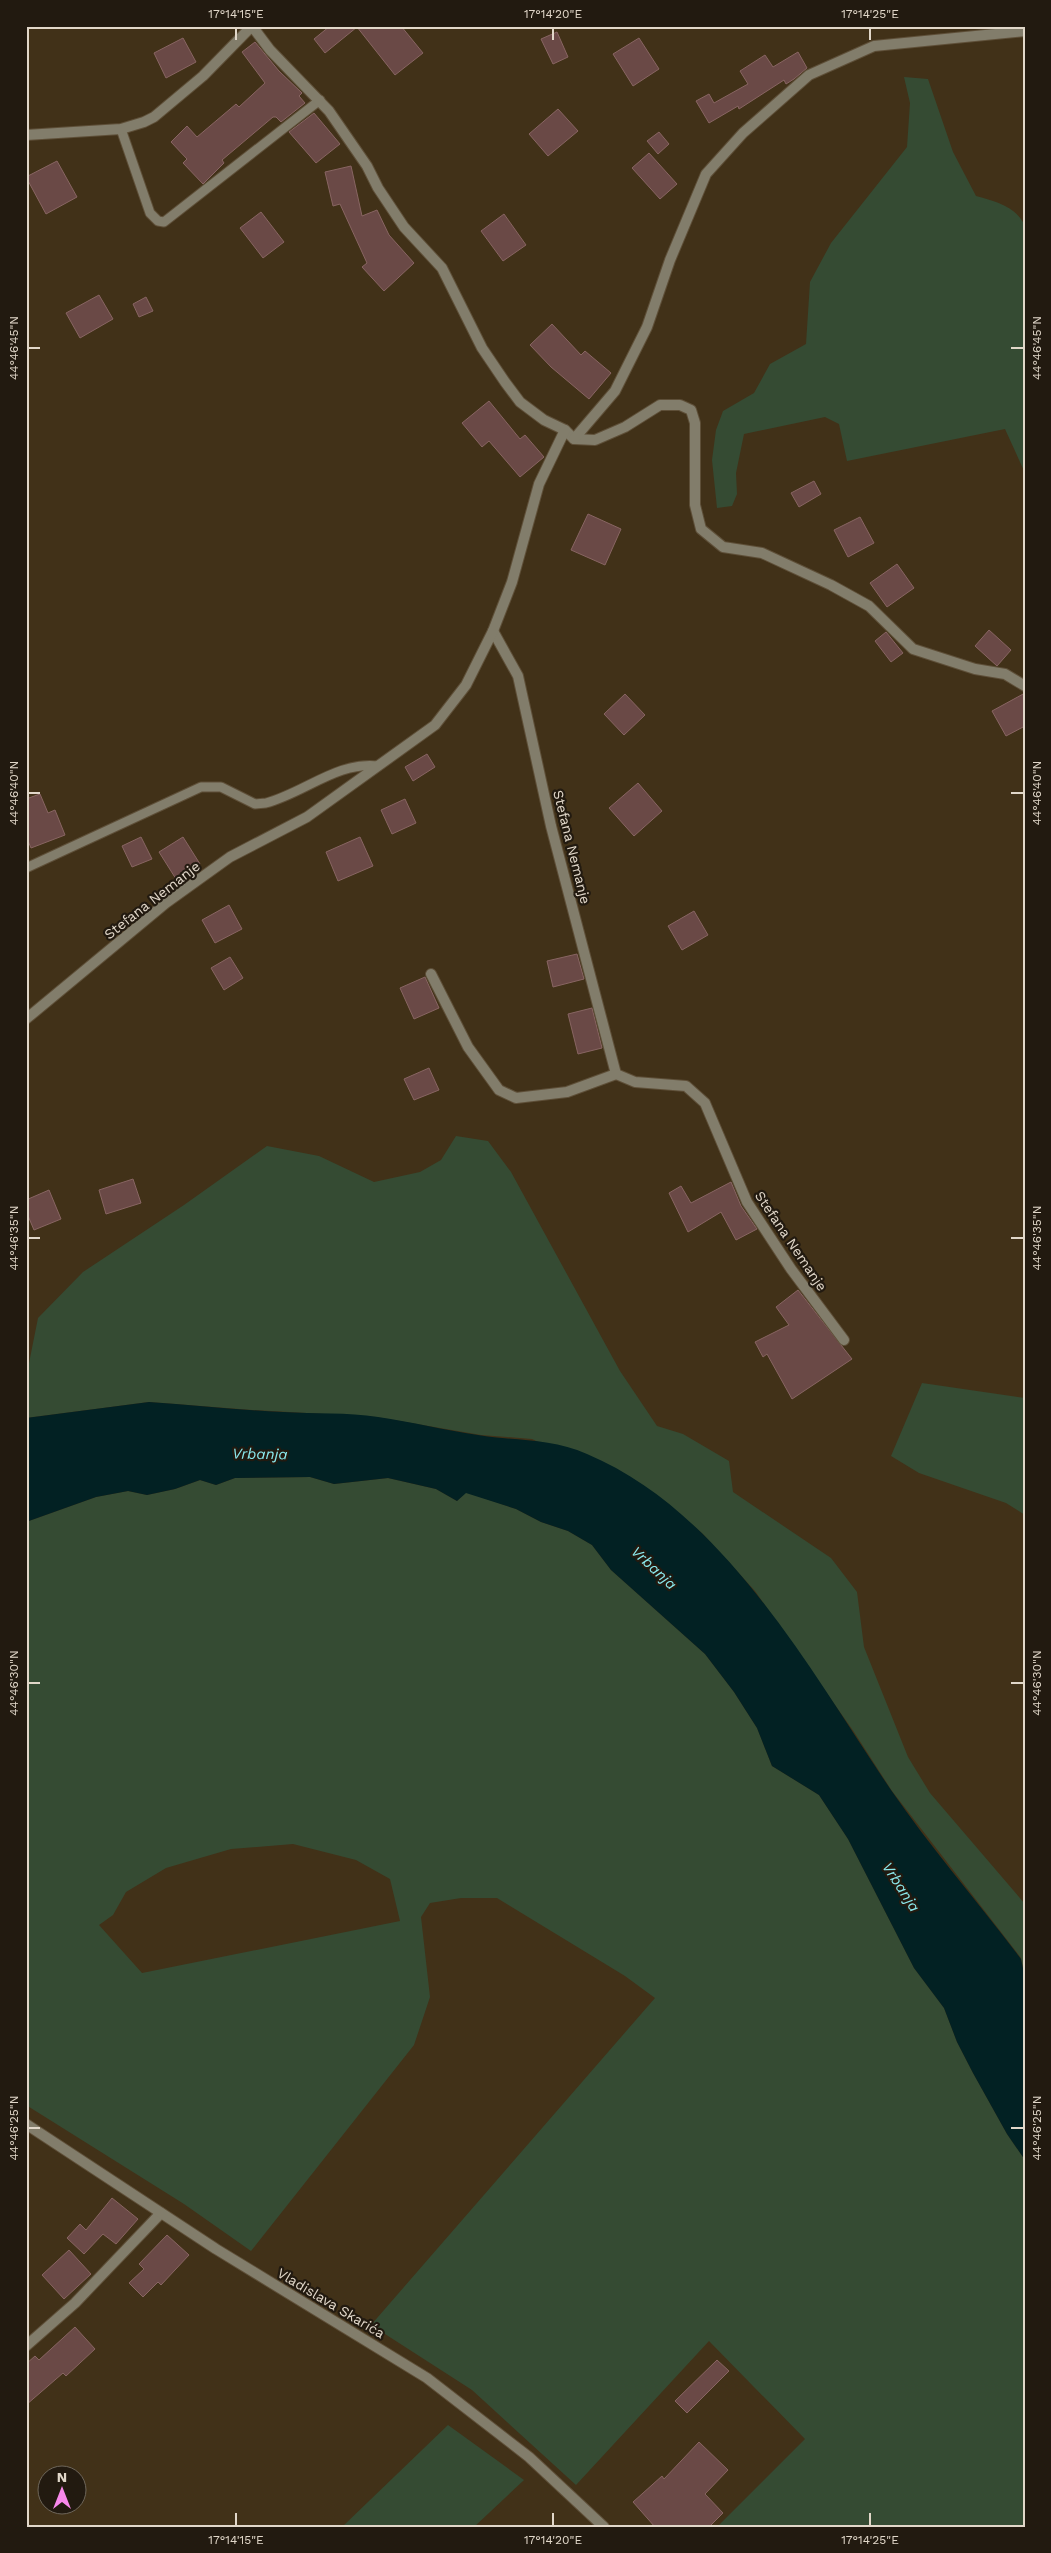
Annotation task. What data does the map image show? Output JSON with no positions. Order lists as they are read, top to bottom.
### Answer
{
  "streets": {
    "street": ["Stefana Nemanje", "Vladislava Skarića"]
  },
  "water": ["Vrbanja"],
  "north": "top",
  "coordinates": [
    "17°14'15\"E",
    "17°14'20\"E",
    "17°14'25\"E",
    "44°46'45\"N",
    "44°46'40\"N",
    "44°46'35\"N",
    "44°46'30\"N",
    "44°46'25\"N"
  ]
}
